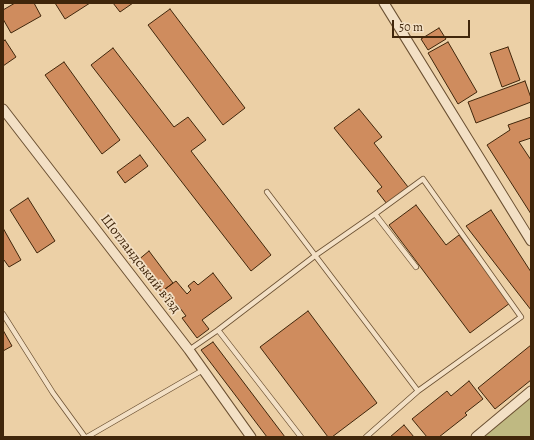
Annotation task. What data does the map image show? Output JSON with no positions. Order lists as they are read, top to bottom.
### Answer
{
  "streets": {
    "street": ["Шотландський в'їзд"]
  },
  "scale_bar": "50 m"
}
